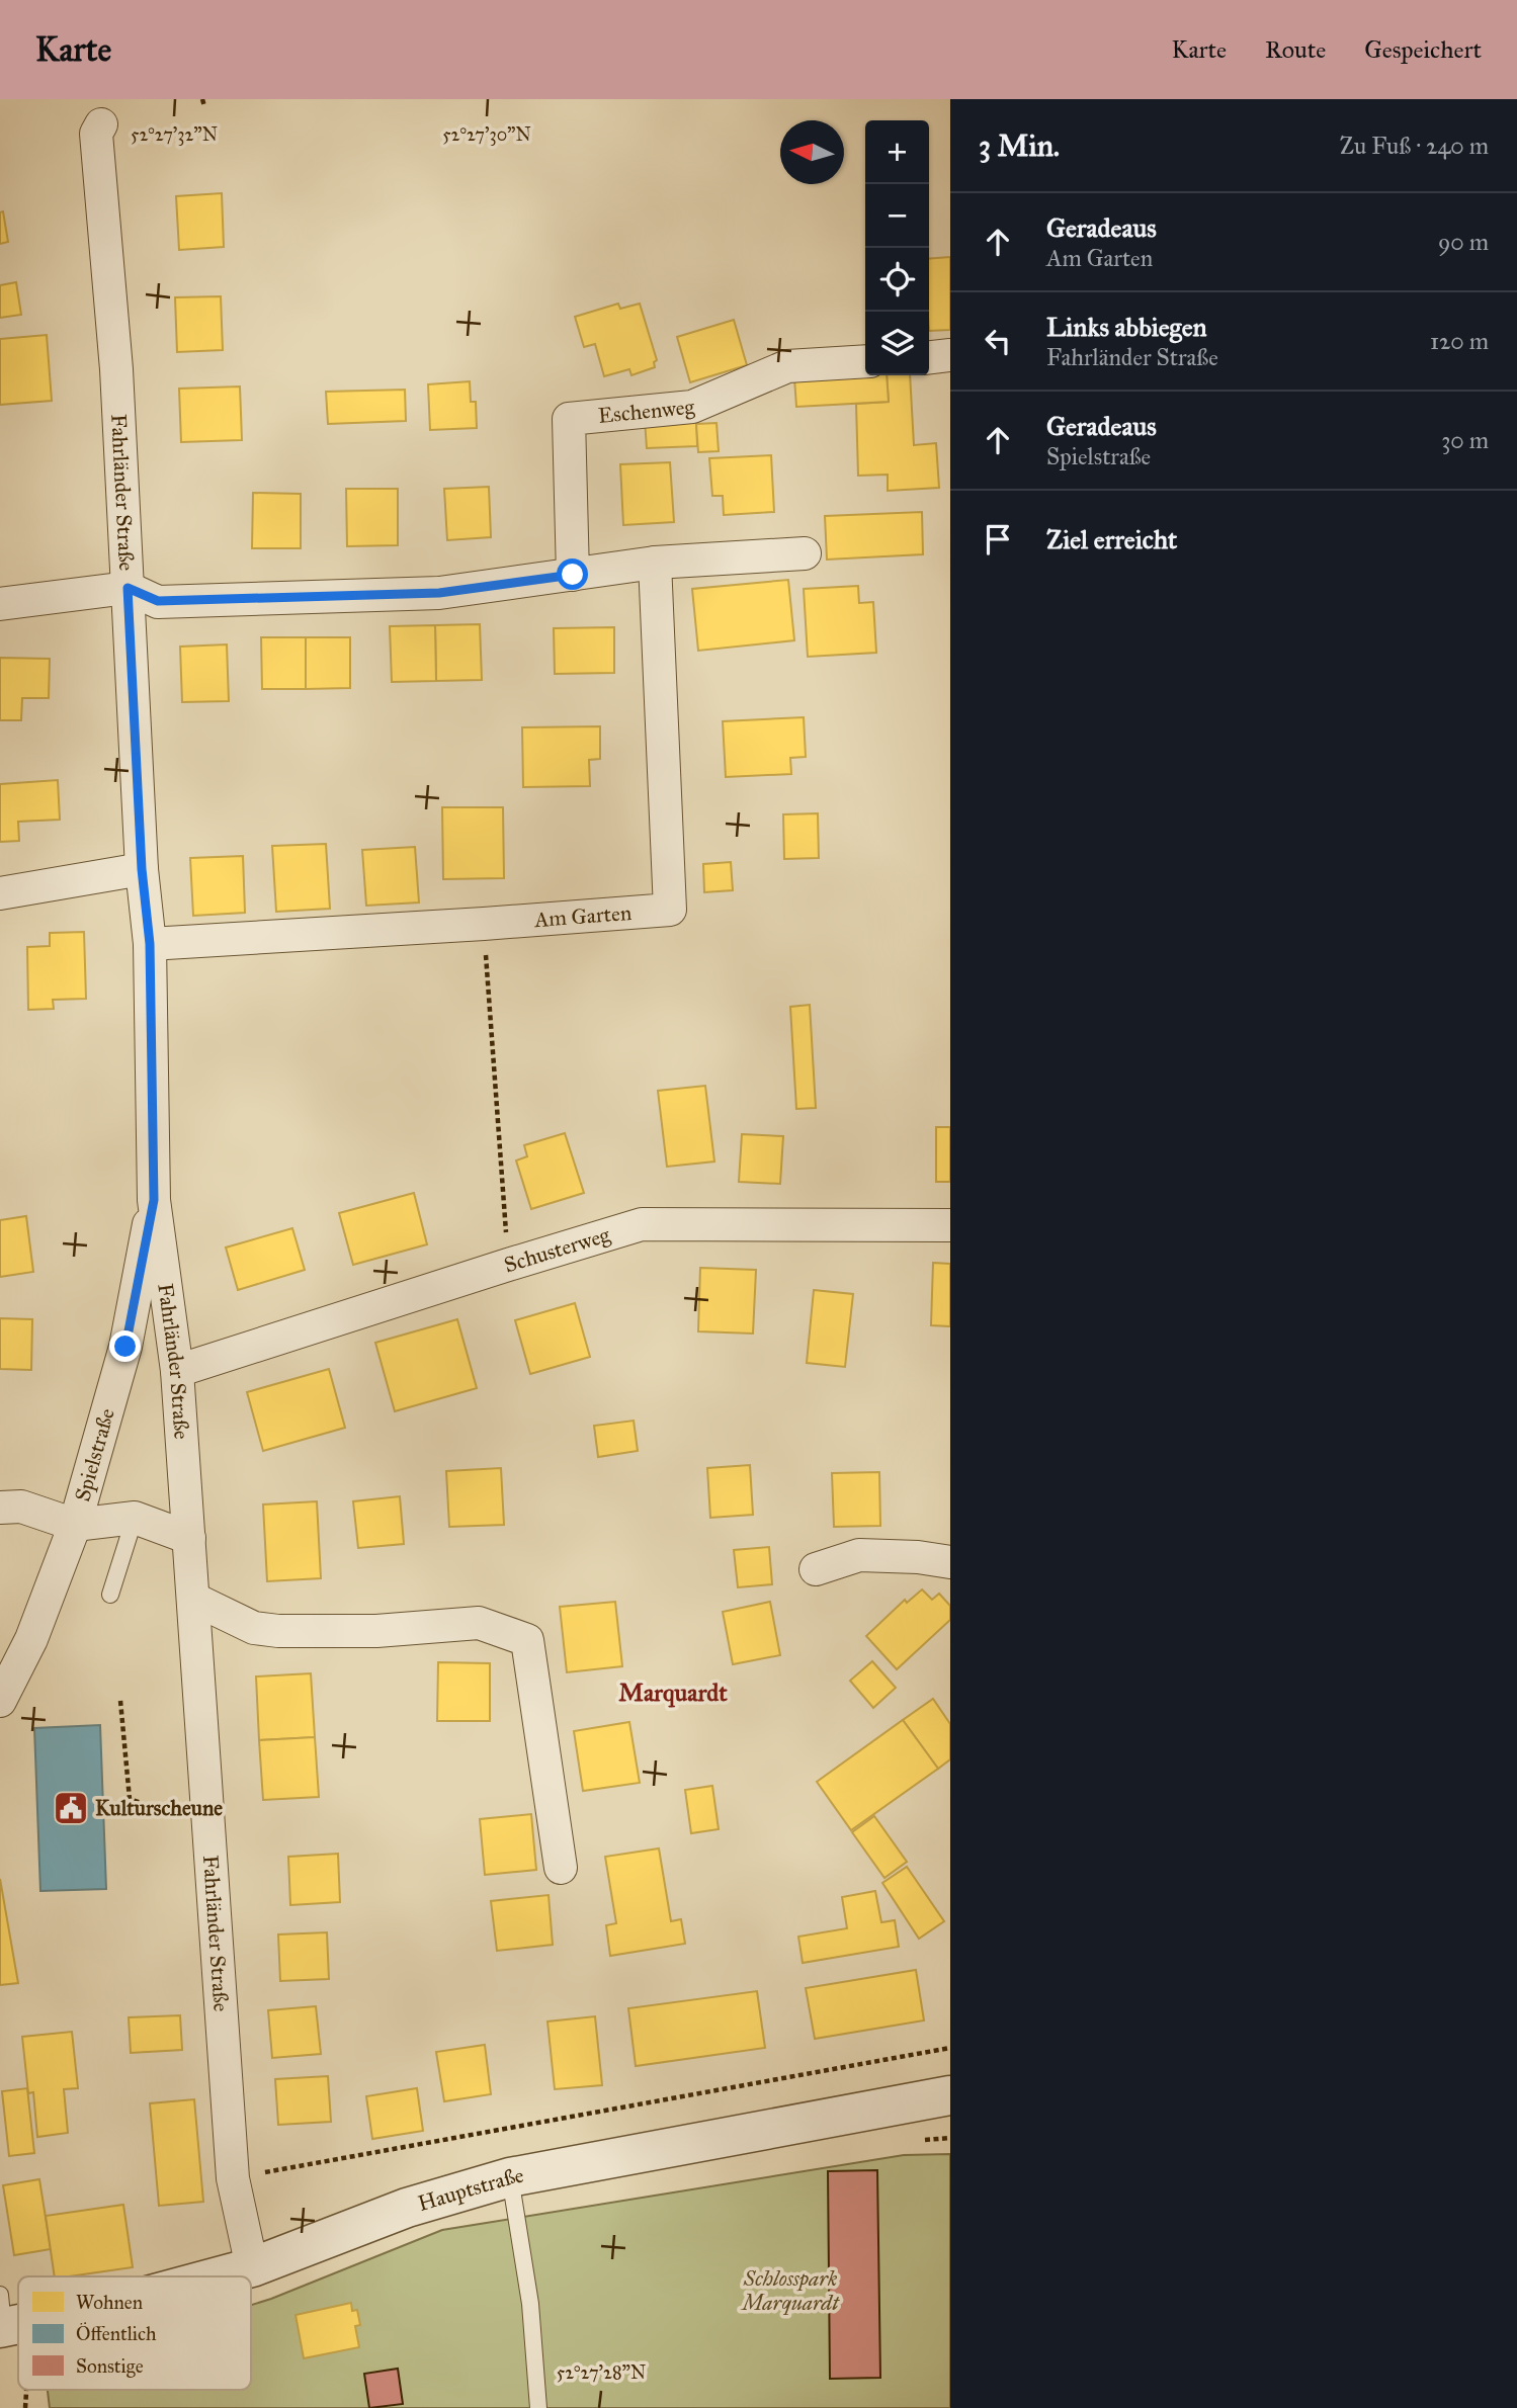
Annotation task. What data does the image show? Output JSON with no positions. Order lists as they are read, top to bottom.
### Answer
{
  "streets": {
    "street": [
      "Eschenweg",
      "Fahrländer Straße",
      "Am Garten",
      "Schusterweg",
      "Spielstraße",
      "Hauptstraße"
    ]
  },
  "crossings": [
    ["Fahrländer Straße", "Am Garten"],
    ["Fahrländer Straße", "Schusterweg"],
    ["Fahrländer Straße", "Spielstraße"],
    ["Fahrländer Straße", "Hauptstraße"]
  ],
  "districts": ["Marquardt"],
  "parks": ["Schlosspark Marquardt"],
  "places": {
    "public building": ["Kulturscheune"]
  },
  "legend": ["Wohnen", "Öffentlich", "Sonstige"],
  "north": "left",
  "page": {
    "header": "Karte",
    "nav": ["Karte", "Route", "Gespeichert"],
    "heading": ["3 Min.", "Zu Fuß · 240 m"],
    "map_buttons": ["+", "−"],
    "list": [
      ["Geradeaus", "Am Garten", "90 m"],
      ["Links abbiegen", "Fahrländer Straße", "120 m"],
      ["Geradeaus", "Spielstraße", "30 m"],
      "Ziel erreicht"
    ]
  },
  "coordinates": ["52°27'32\"N", "52°27'30\"N", "52°27'28\"N"]
}
